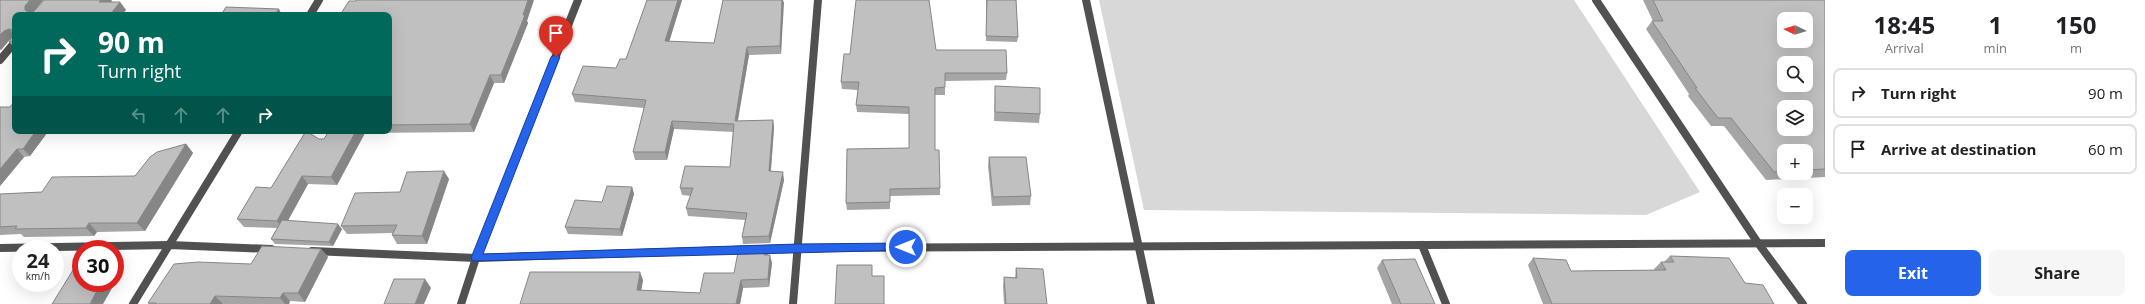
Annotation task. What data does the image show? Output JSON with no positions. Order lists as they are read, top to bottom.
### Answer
{
  "north": "left",
  "page": {
    "eta": [
      "18:45",
      "Arrival",
      "1",
      "min",
      "150",
      "m"
    ],
    "map_buttons": ["+", "−"],
    "turn": ["90 m", "Turn right"],
    "list": [
      {
        "name": "Turn right",
        "value": "90 m"
      },
      {
        "name": "Arrive at destination",
        "value": "60 m"
      }
    ],
    "speed": "24 km/h",
    "limit": "30",
    "buttons": ["Exit", "Share"]
  }
}
